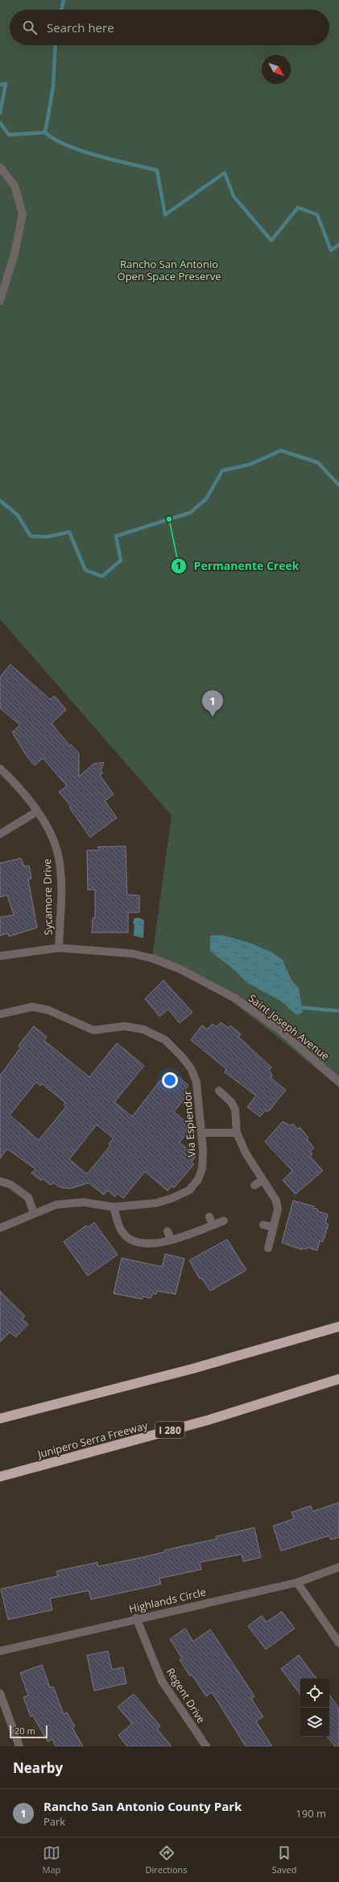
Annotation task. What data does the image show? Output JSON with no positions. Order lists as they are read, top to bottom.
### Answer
{
  "streets": {
    "highway": ["I 280", "Junipero Serra Freeway"],
    "street": [
      "Sycamore Drive",
      "Saint Joseph Avenue",
      "Via Esplendor",
      "Highlands Circle",
      "Regent Drive"
    ]
  },
  "crossings": [
    ["Sycamore Drive", "Saint Joseph Avenue"],
    ["Highlands Circle", "Regent Drive"]
  ],
  "parks": ["Rancho San Antonio Open Space Preserve"],
  "places": ["Permanente Creek"],
  "scale_bar": "20 m",
  "north": "bottom right",
  "page": {
    "search": "Search here",
    "pins": "1",
    "scale": "20 m",
    "heading": "Nearby",
    "list": [
      {
        "mark": "1",
        "name": "Rancho San Antonio County Park",
        "note": "Park",
        "value": "190 m"
      }
    ],
    "nav": ["Map", "Directions", "Saved"]
  }
}
